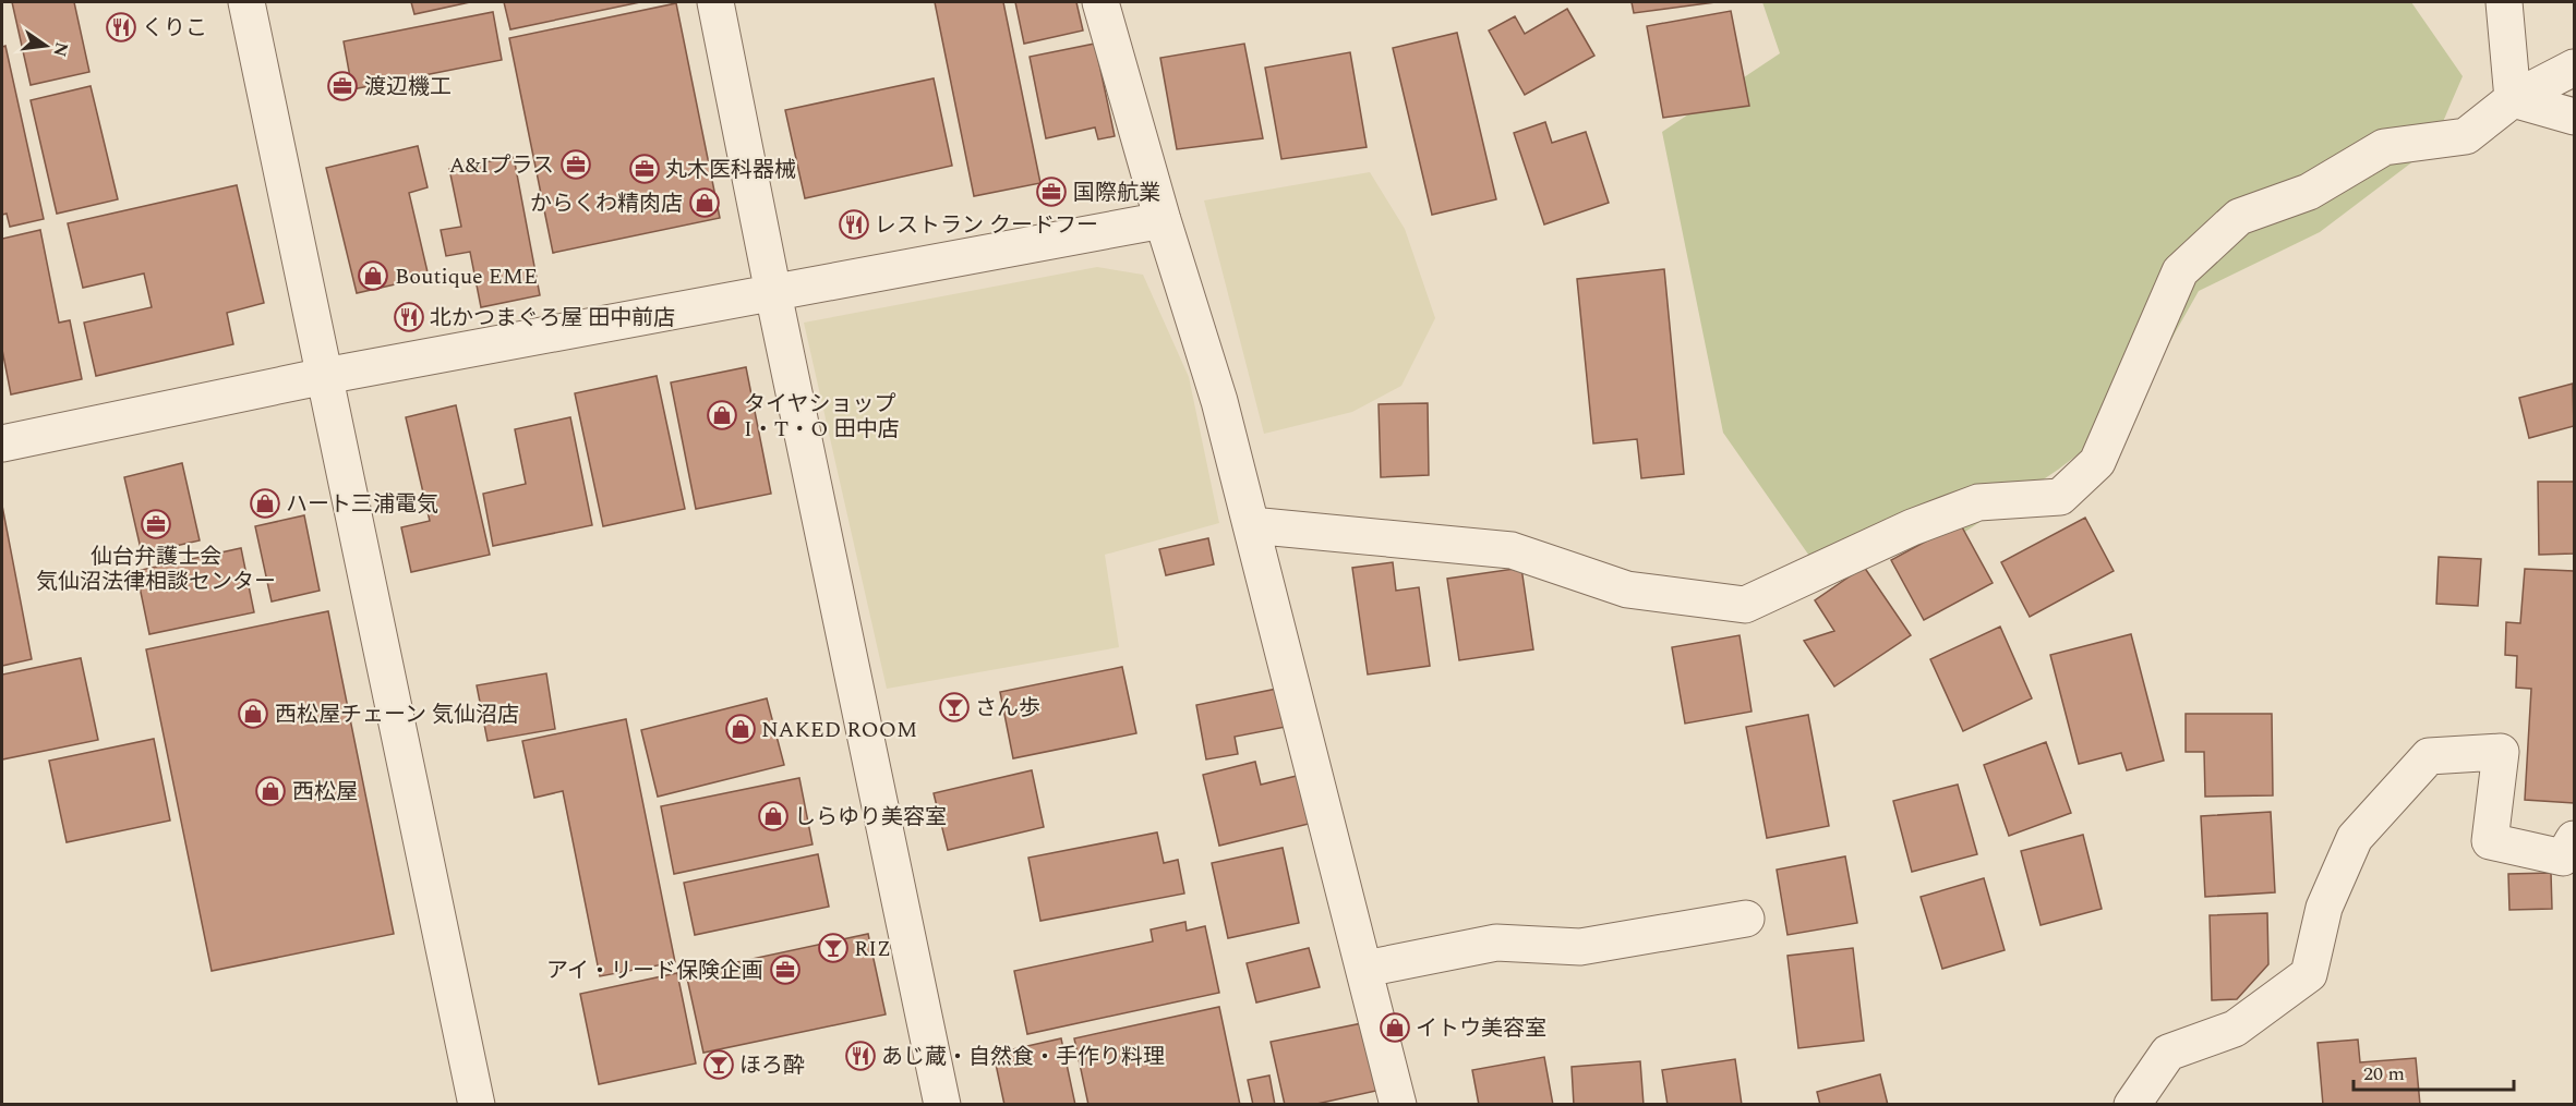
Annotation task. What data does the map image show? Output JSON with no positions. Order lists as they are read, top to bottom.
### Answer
{
  "places": {
    "restaurant": [
      "くりこ",
      "レストラン クードフー",
      "北かつまぐろ屋 田中前店",
      "あじ蔵・自然食・手作り料理"
    ],
    "office": [
      "渡辺機工",
      "A&Iプラス",
      "丸木医科器械",
      "国際航業",
      "仙台弁護士会 気仙沼法律相談センター",
      "アイ・リード保険企画"
    ],
    "shop": [
      "からくわ精肉店",
      "Boutique EME",
      "タイヤショップ I・T・O 田中店",
      "ハート三浦電気",
      "西松屋チェーン 気仙沼店",
      "NAKED ROOM",
      "西松屋",
      "しらゆり美容室",
      "イトウ美容室"
    ],
    "bar": ["さん歩", "RIZ", "ほろ酔"]
  },
  "scale_bar": "20 m",
  "north": "right"
}
